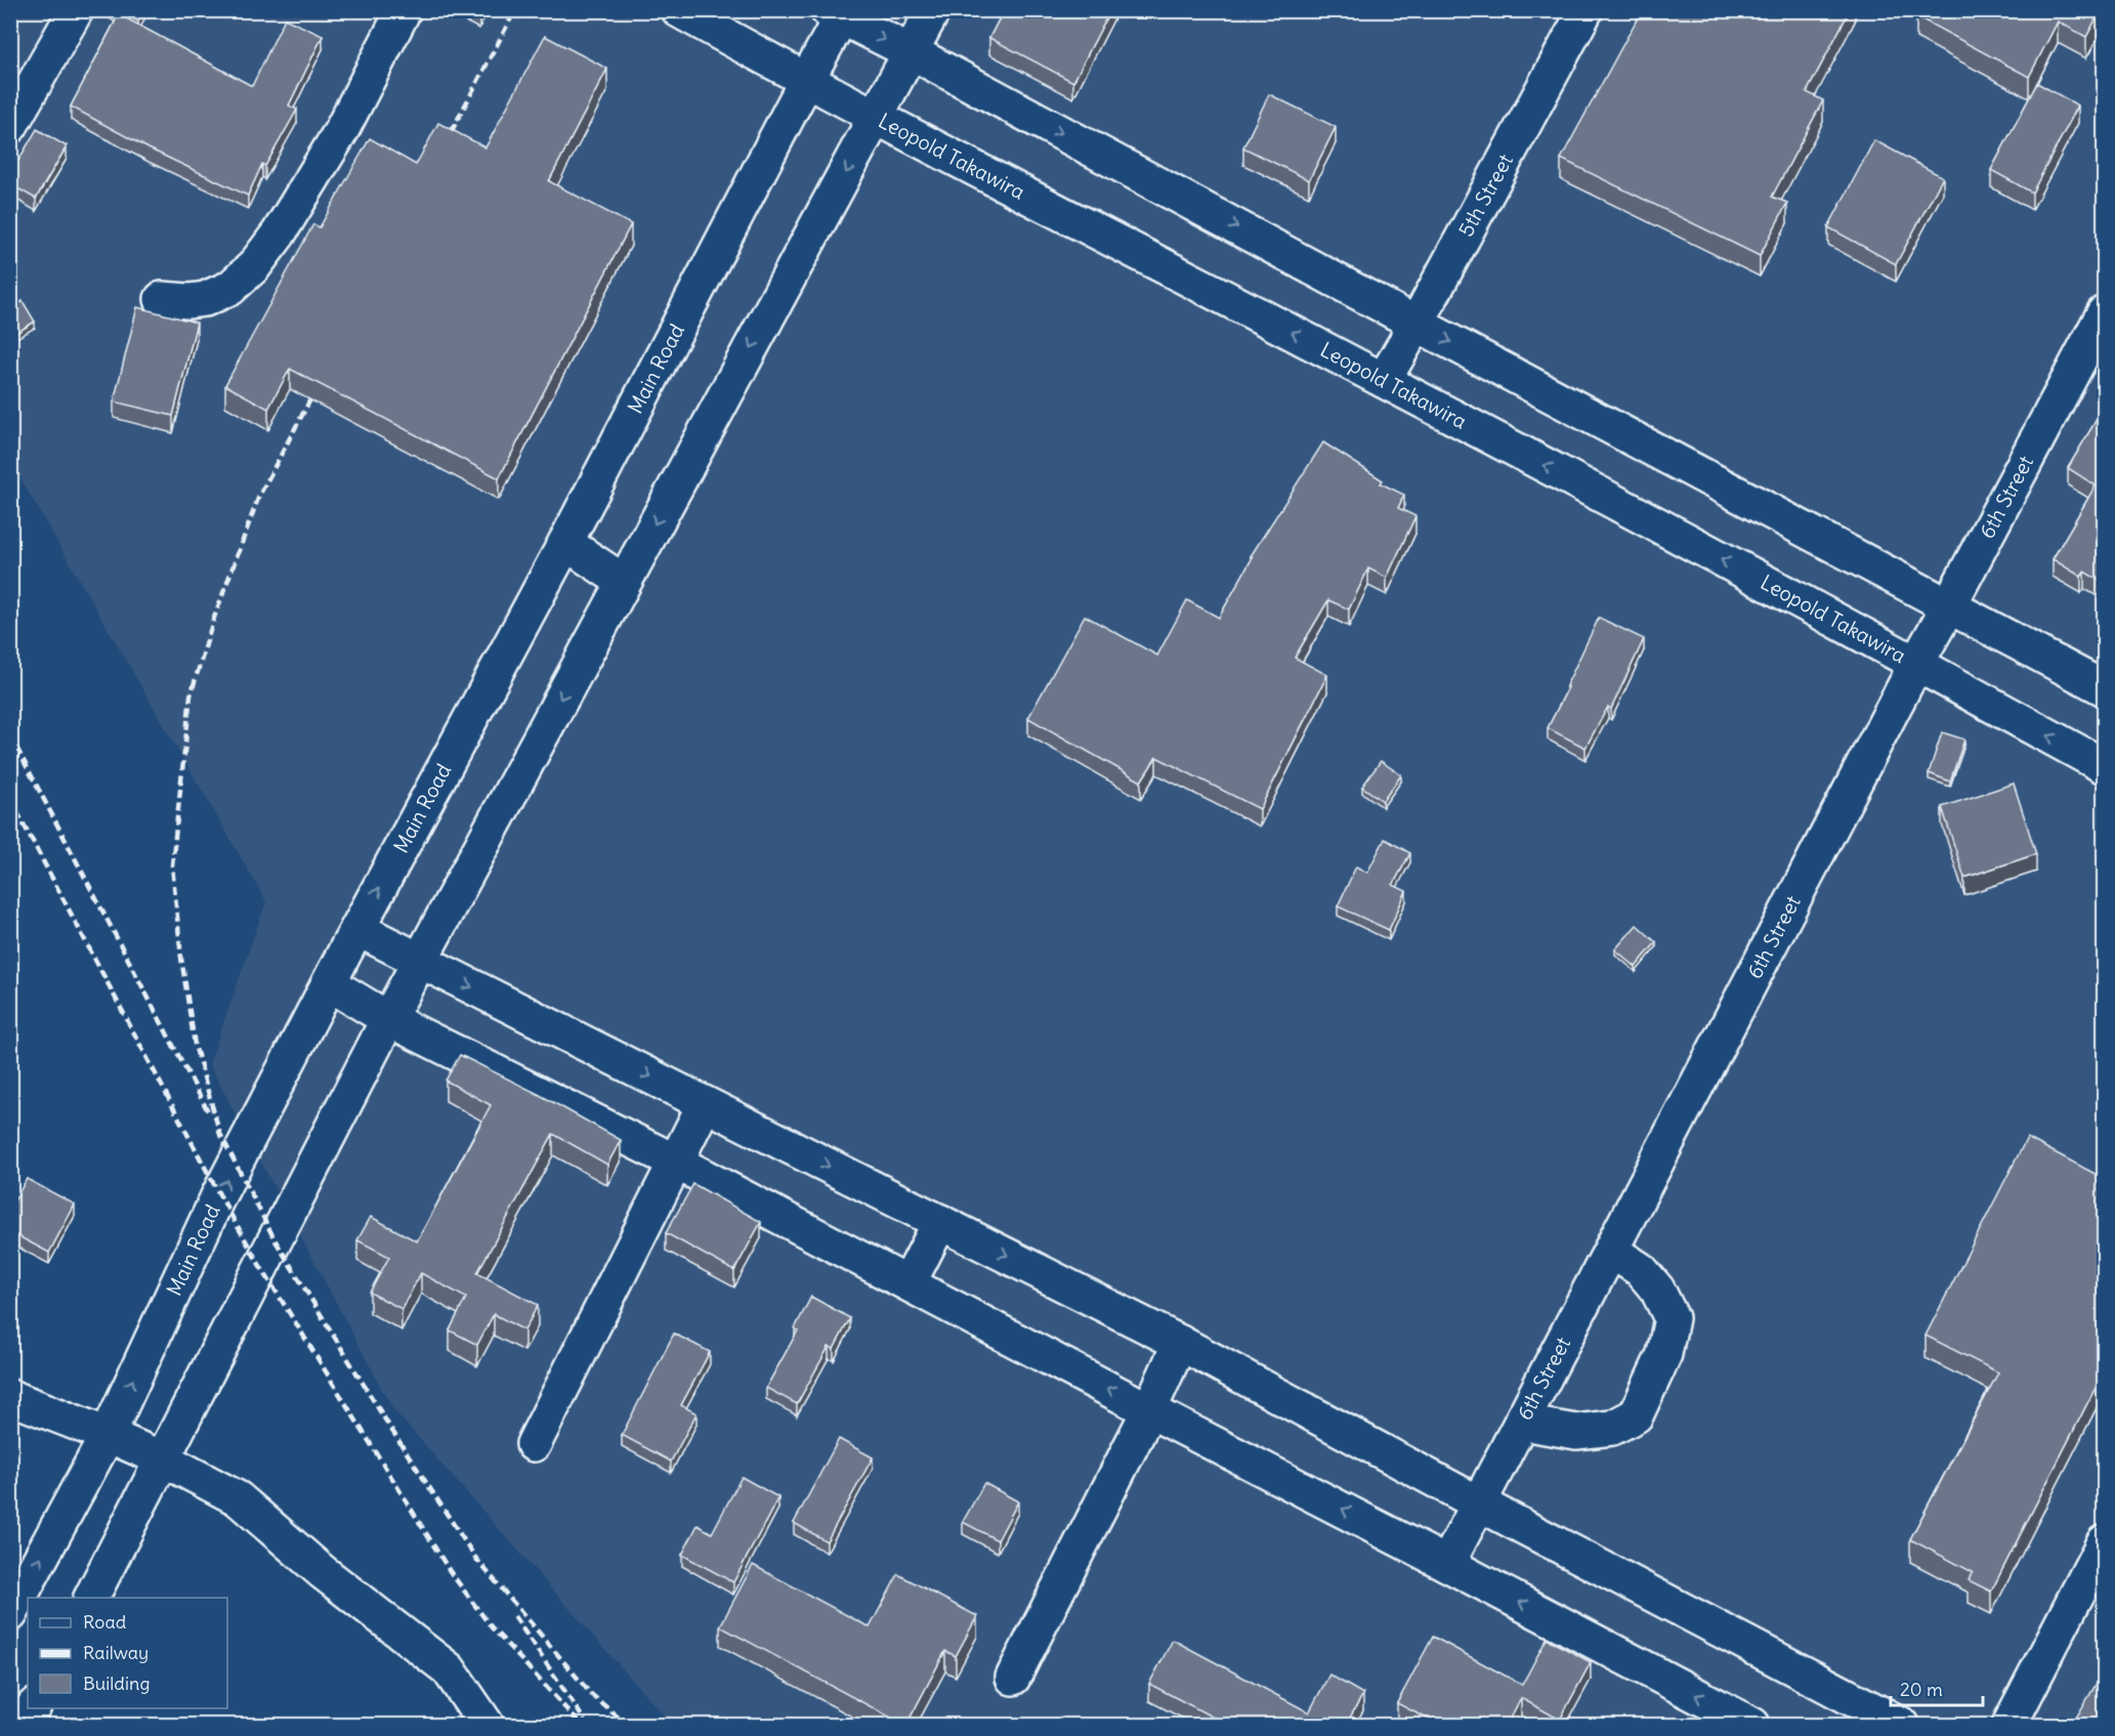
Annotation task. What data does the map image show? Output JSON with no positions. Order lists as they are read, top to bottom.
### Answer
{
  "streets": {
    "street": [
      "Leopold Takawira",
      "5th Street",
      "Main Road",
      "6th Street"
    ]
  },
  "crossings": [
    ["Leopold Takawira", "5th Street"],
    ["Leopold Takawira", "Main Road"],
    ["Leopold Takawira", "6th Street"]
  ],
  "legend": ["Road", "Railway", "Building"],
  "scale_bar": "20 m"
}
